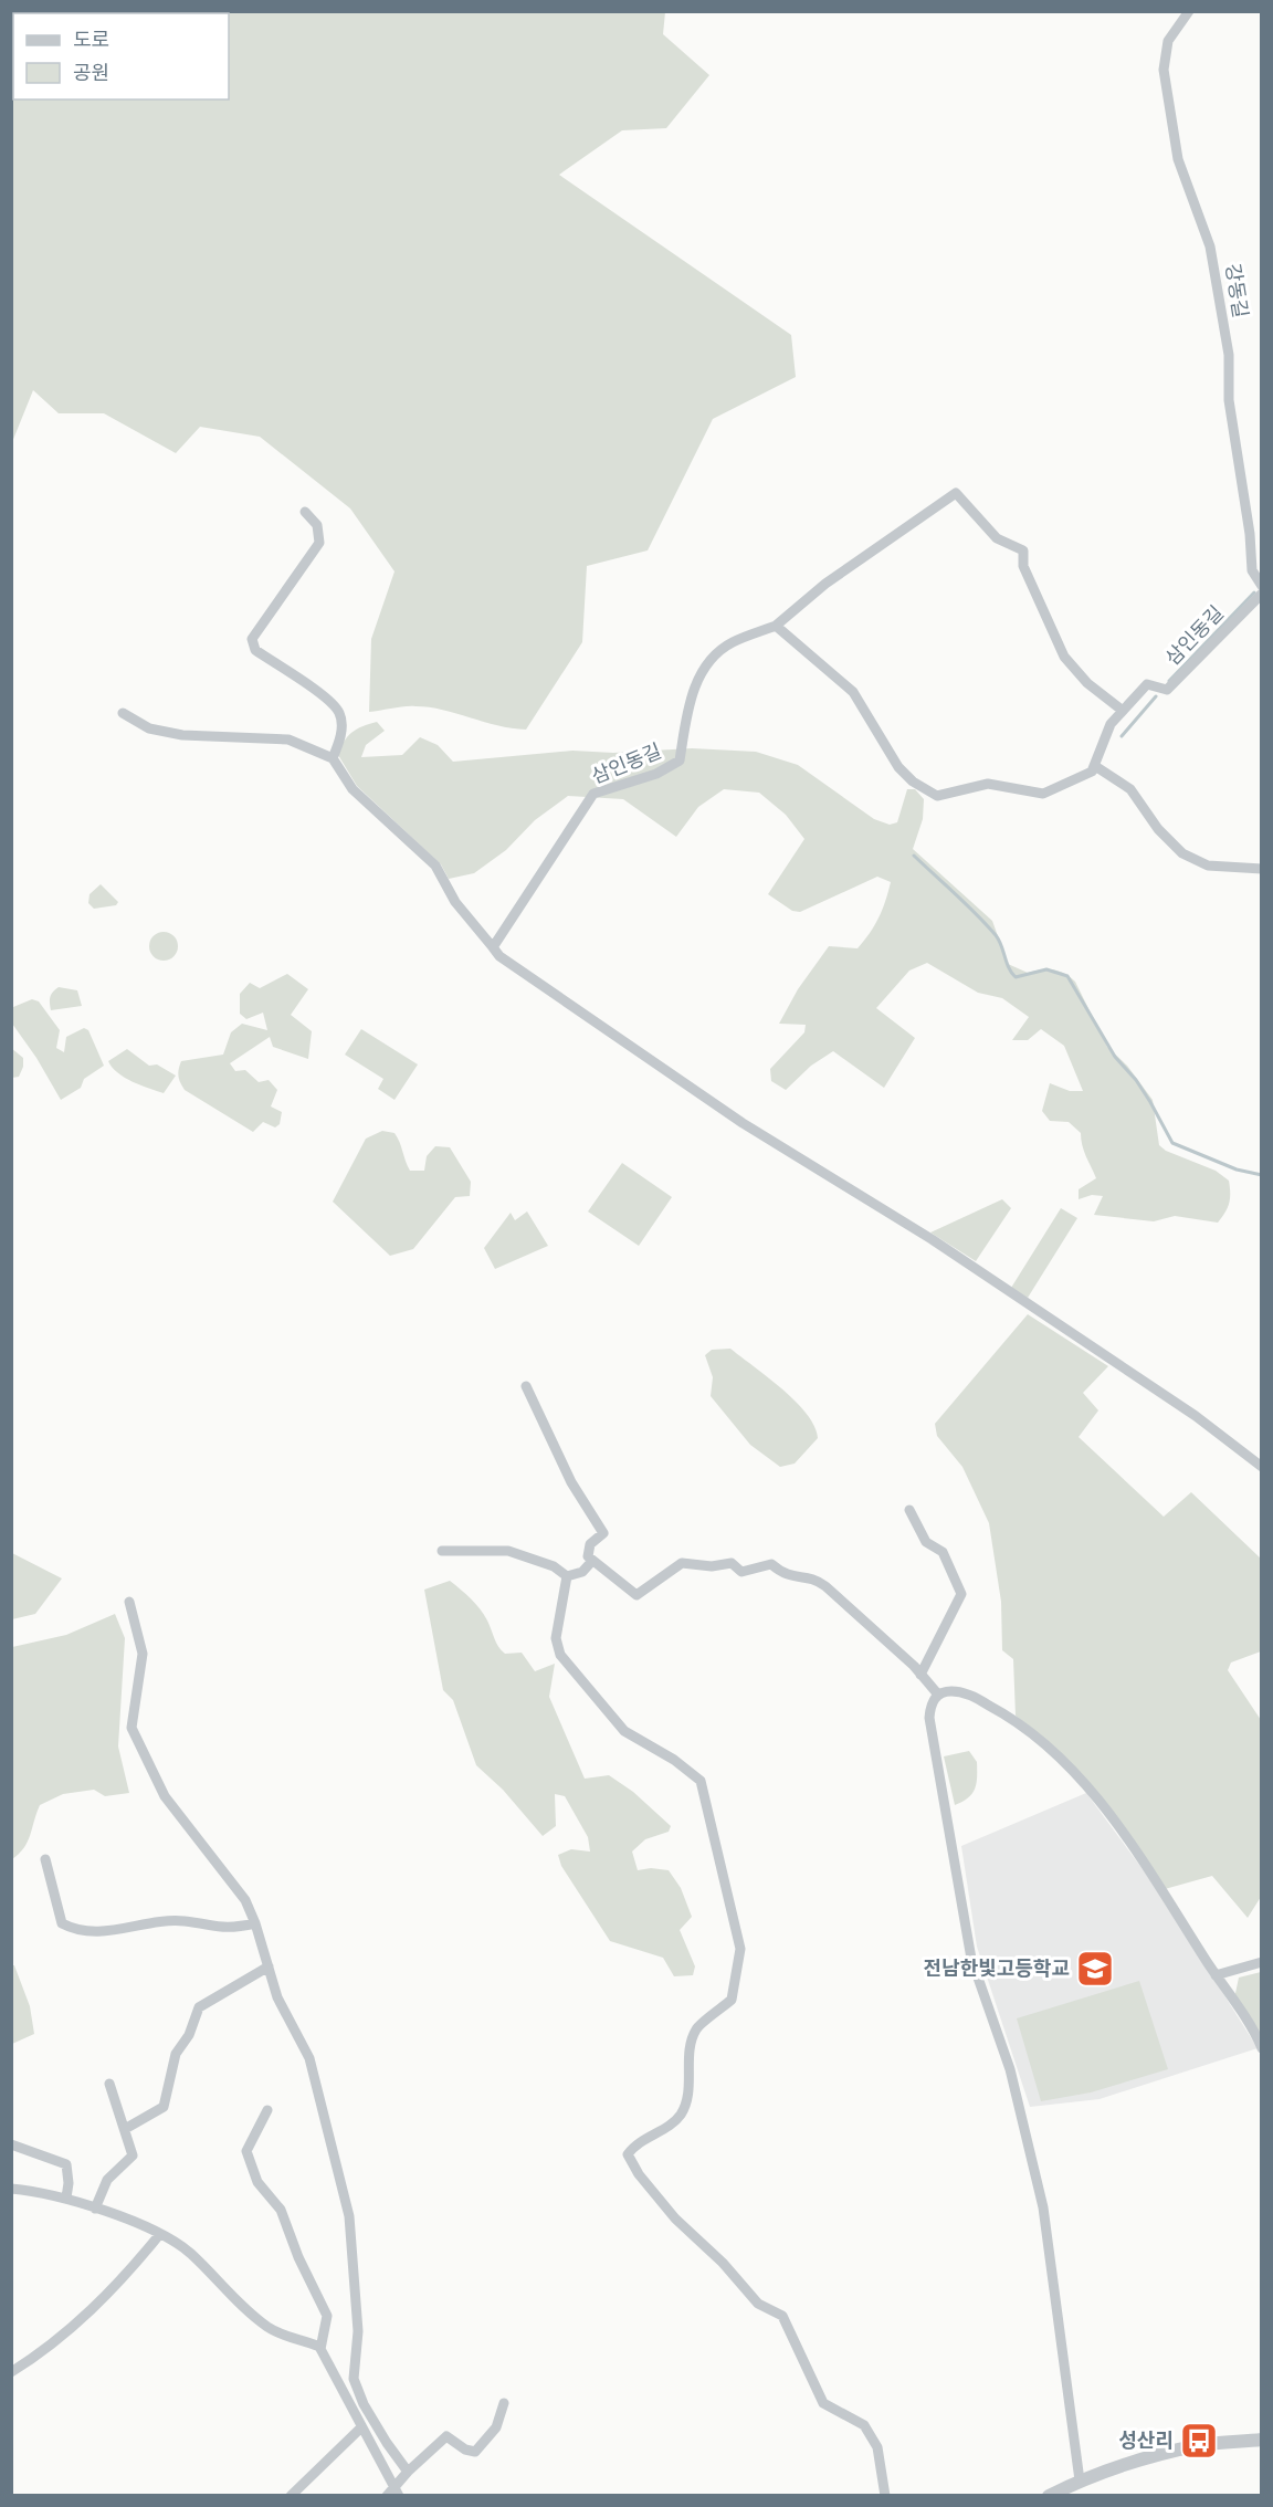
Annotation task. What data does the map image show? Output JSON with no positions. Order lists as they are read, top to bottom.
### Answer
{
  "streets": {
    "street": ["강동길", "삼인동길"]
  },
  "places": {
    "school or university": ["전남한빛고등학교"],
    "bus stop": ["성산리"]
  },
  "legend": ["도로", "공원"]
}
